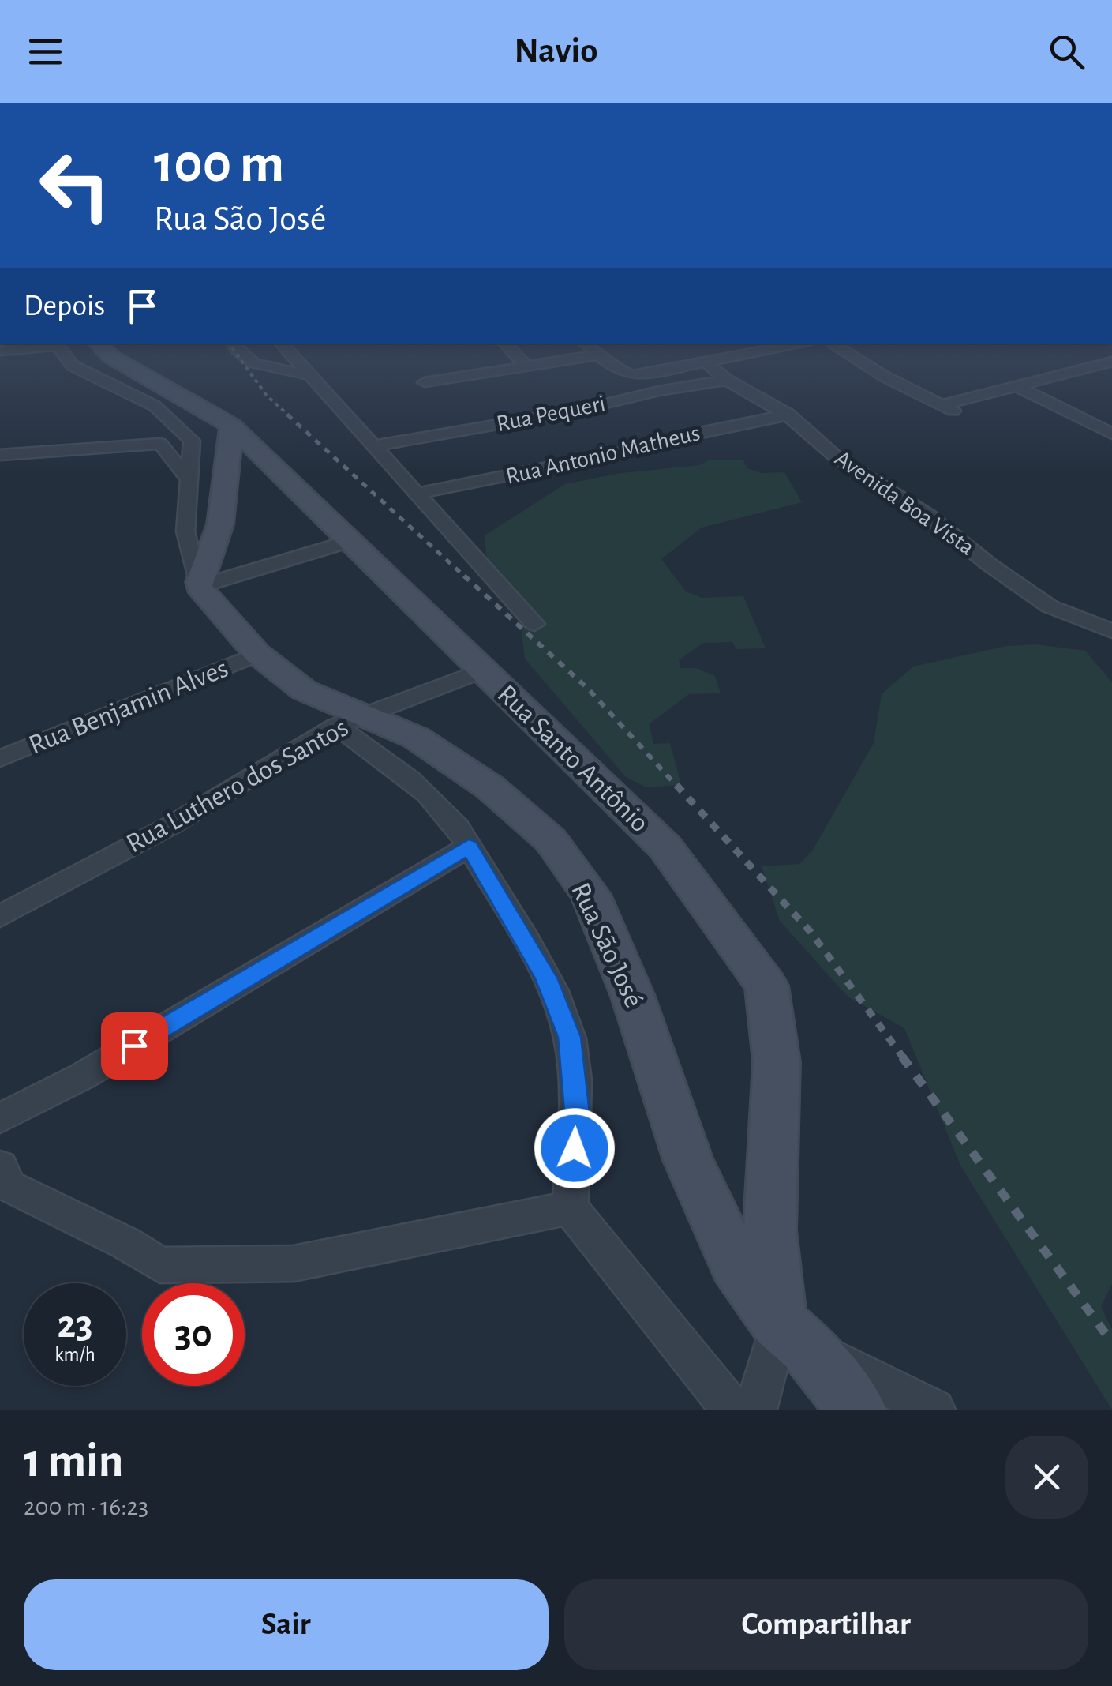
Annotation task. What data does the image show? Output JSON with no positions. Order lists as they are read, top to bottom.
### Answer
{
  "streets": {
    "main road": ["Rua Santo Antônio", "Rua São José"],
    "street": [
      "Rua Pequeri",
      "Rua Antonio Matheus",
      "Avenida Boa Vista",
      "Rua Benjamin Alves",
      "Rua Luthero dos Santos"
    ]
  },
  "crossings": [
    ["Rua Pequeri", "Avenida Boa Vista"],
    ["Rua Antonio Matheus", "Avenida Boa Vista"],
    ["Rua Benjamin Alves", "Rua São José"],
    ["Rua Santo Antônio", "Rua Luthero dos Santos"],
    ["Rua Santo Antônio", "Rua São José"],
    ["Rua Luthero dos Santos", "Rua São José"]
  ],
  "page": {
    "header": "Navio",
    "turn": ["100 m", "Rua São José"],
    "then": "Depois",
    "speed": "23 km/h",
    "limit": "30",
    "heading": ["1 min", "200 m · 16:23"],
    "buttons": ["Sair", "Compartilhar"]
  }
}
